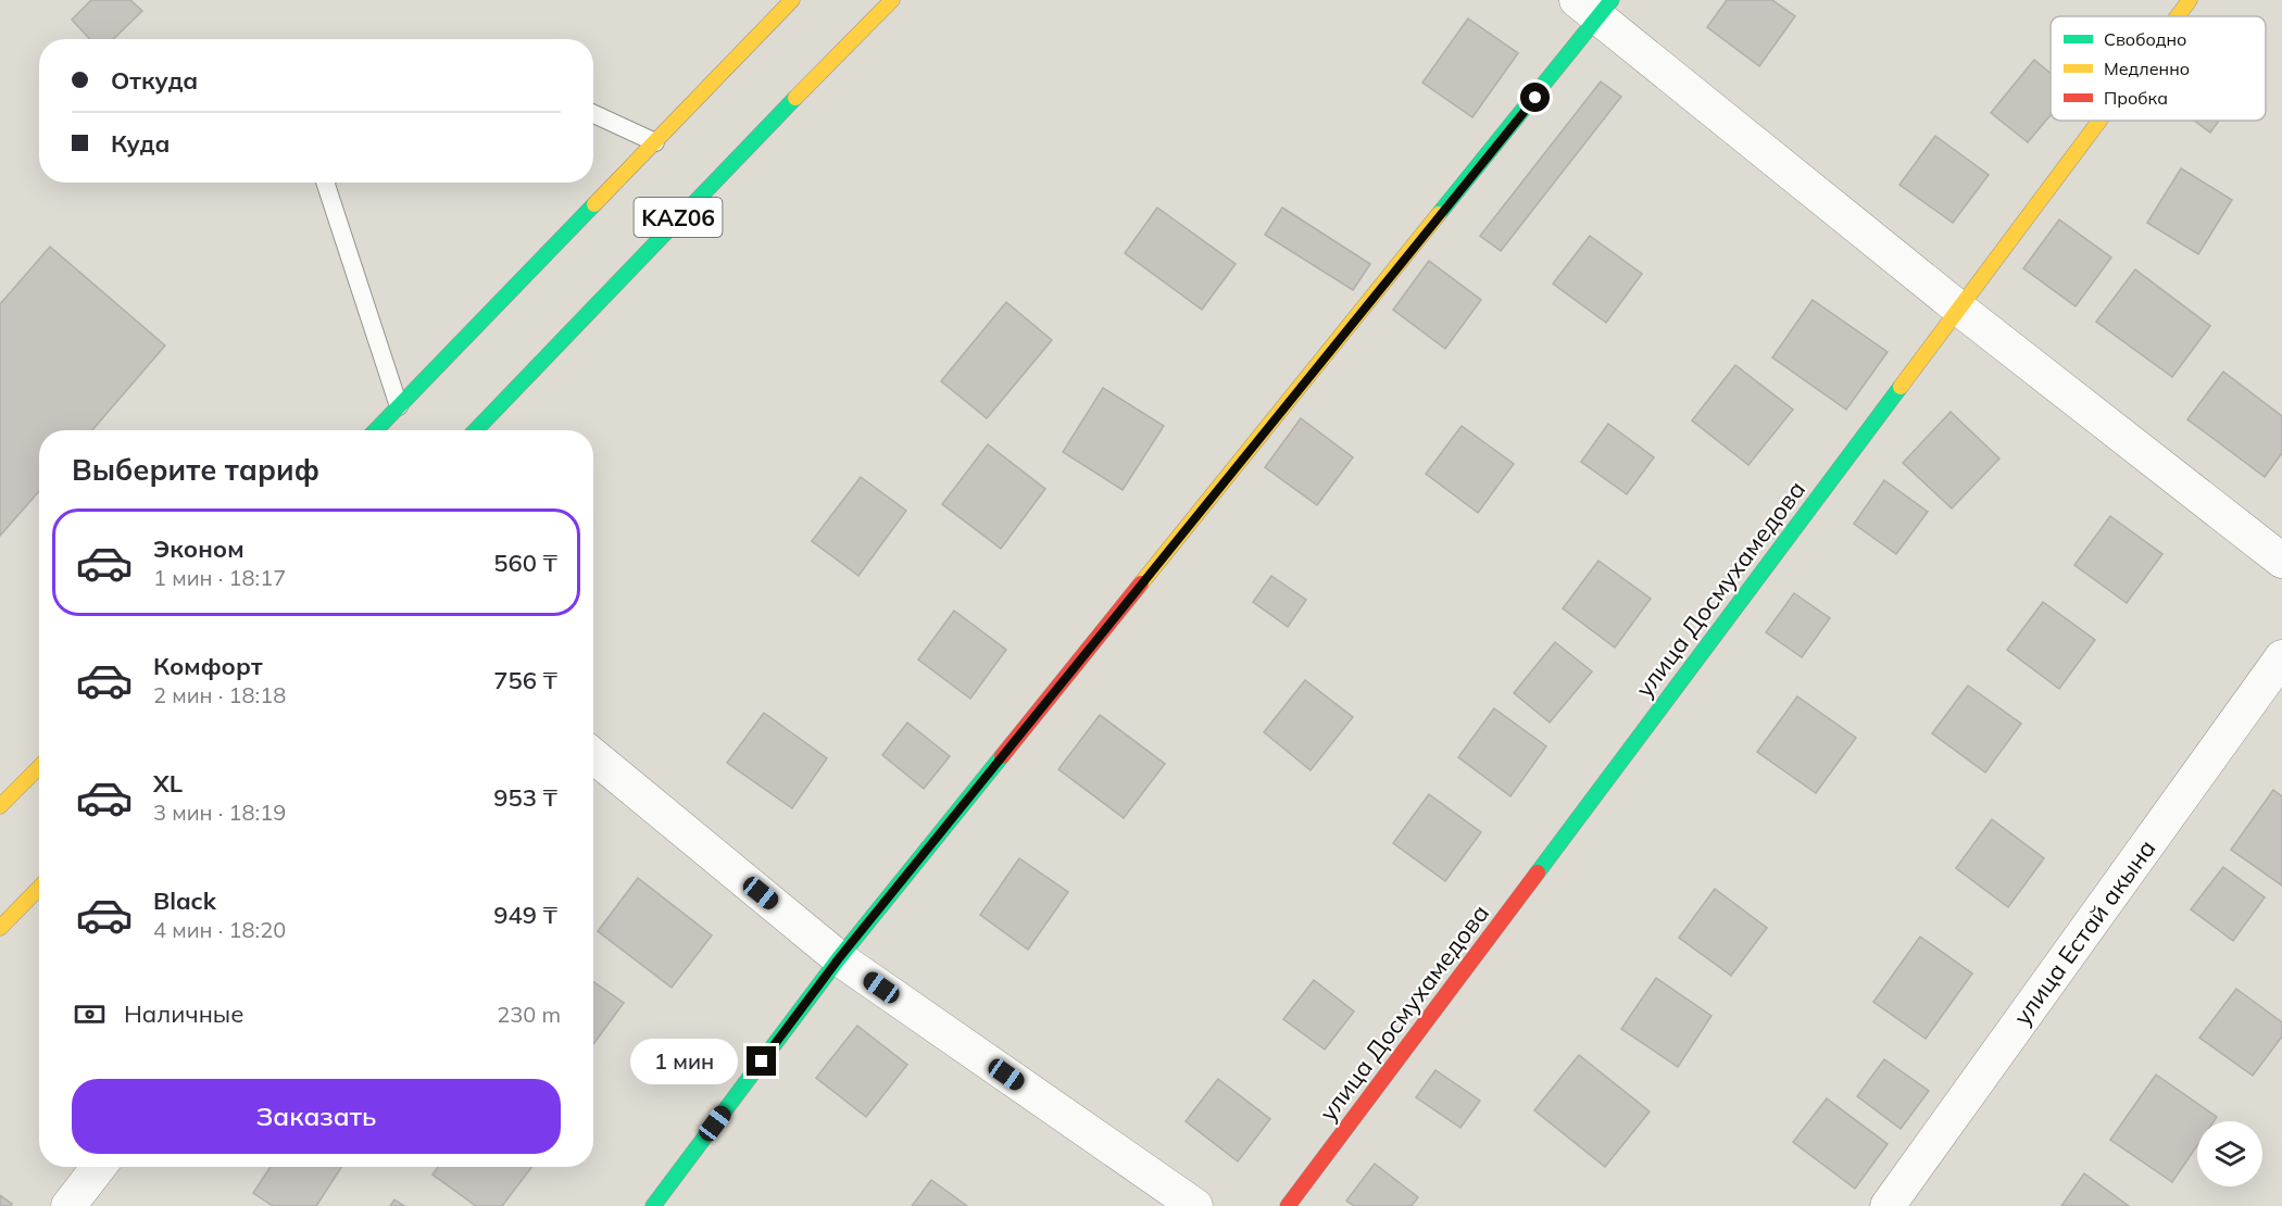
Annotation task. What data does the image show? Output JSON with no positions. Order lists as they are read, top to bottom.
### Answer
{
  "streets": {
    "main road": ["KАZ06", "улица Досмухамедова"],
    "street": ["улица Естай акына"]
  },
  "legend": ["Свободно", "Медленно", "Пробка"],
  "page": {
    "banner": ["Откуда", "Куда"],
    "heading": "Выберите тариф",
    "list": [
      {
        "name": "Эконом",
        "note": "1 мин · 18:17",
        "value": "560 ₸"
      },
      {
        "name": "Комфорт",
        "note": "2 мин · 18:18",
        "value": "756 ₸"
      },
      {
        "name": "XL",
        "note": "3 мин · 18:19",
        "value": "953 ₸"
      },
      {
        "name": "Black",
        "note": "4 мин · 18:20",
        "value": "949 ₸"
      }
    ],
    "pay": ["Наличные", "230 m"],
    "bubble": "1 мин",
    "buttons": "Заказать"
  }
}
